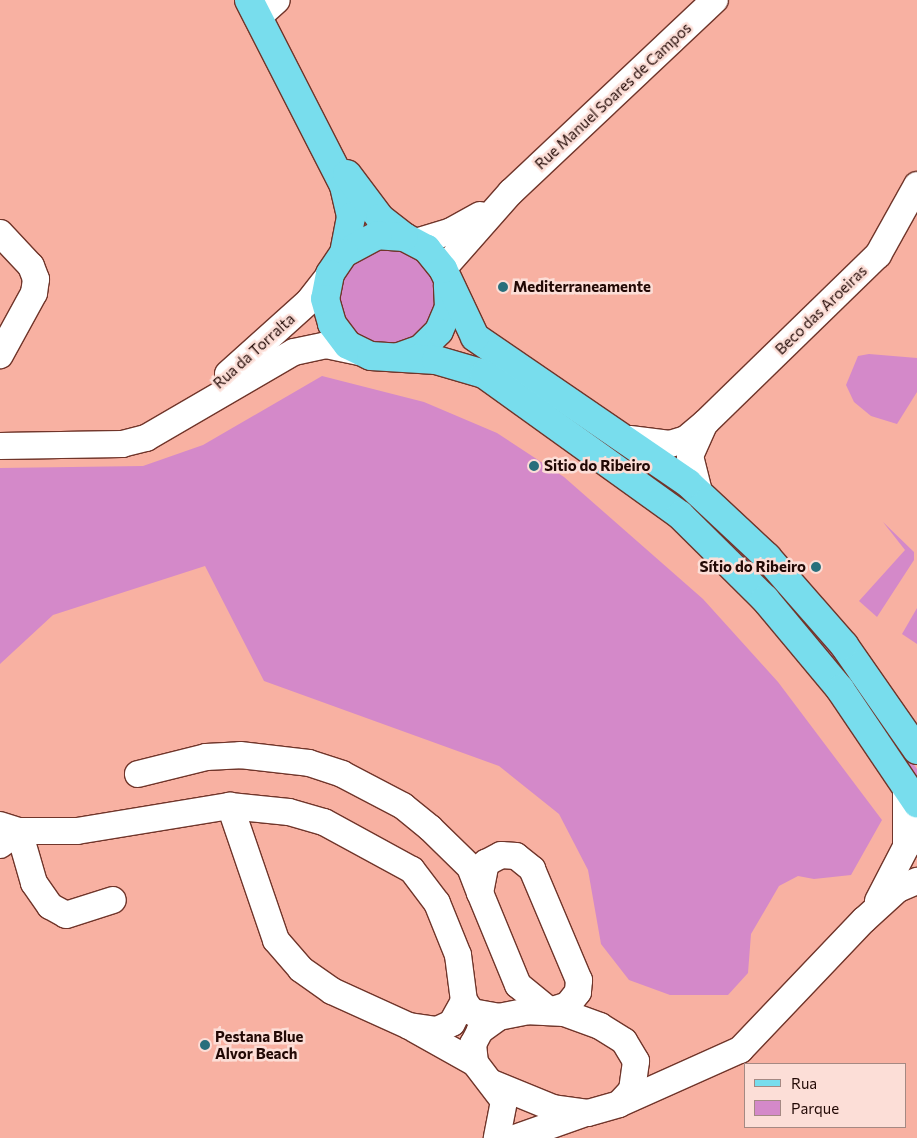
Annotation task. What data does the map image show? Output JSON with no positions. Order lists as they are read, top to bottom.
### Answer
{
  "streets": {
    "street": ["Rue Manuel Soares de Campos", "Beco das Aroeiras", "Rua da Torralta"]
  },
  "places": [
    "Mediterraneamente",
    "Sitio do Ribeiro",
    "Sítio do Ribeiro",
    "Pestana Blue Alvor Beach"
  ],
  "legend": ["Rua", "Parque"]
}
